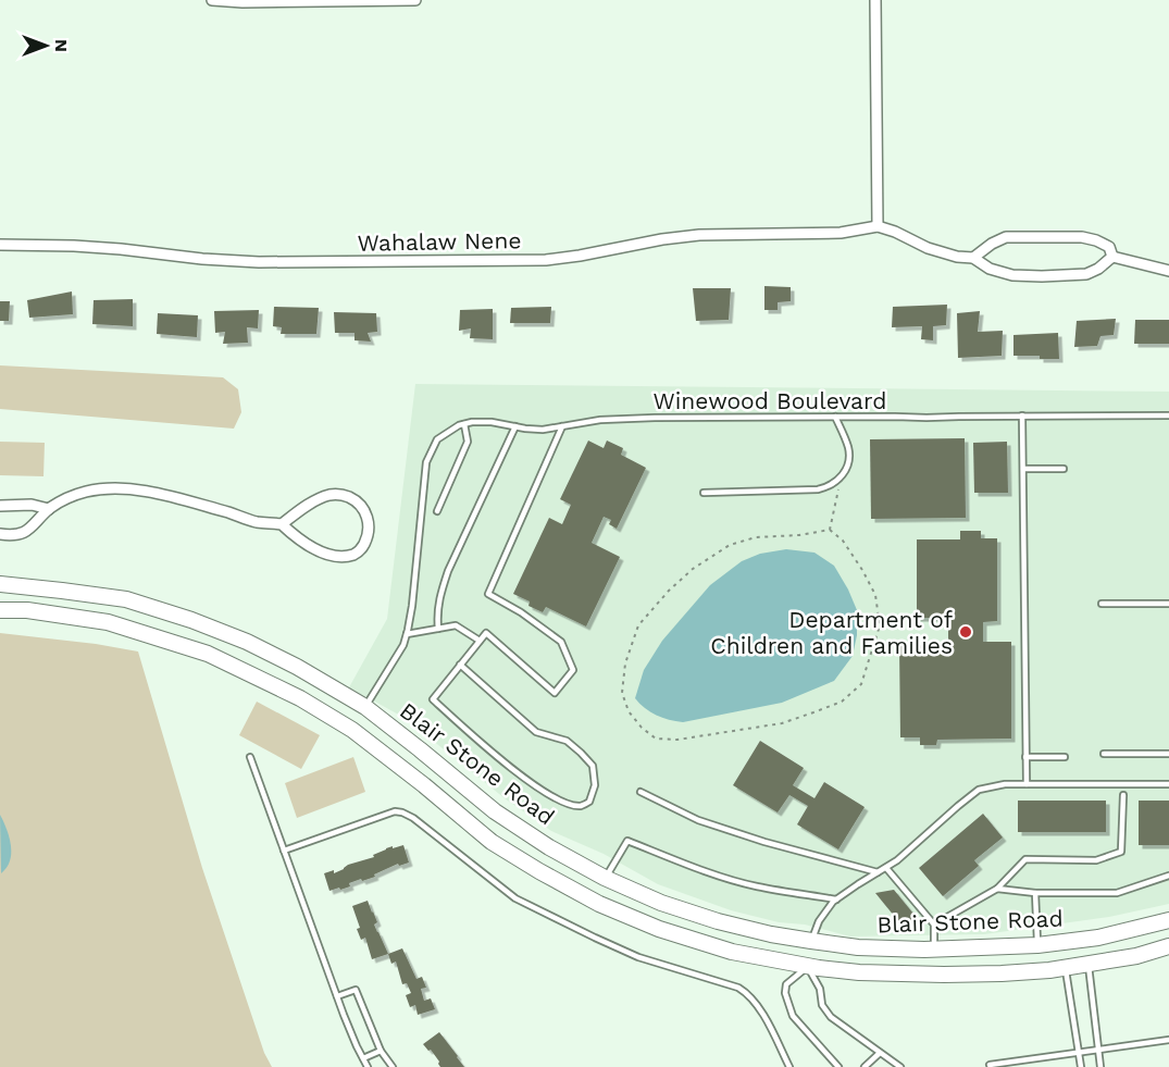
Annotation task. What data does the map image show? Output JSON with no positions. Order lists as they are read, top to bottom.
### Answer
{
  "streets": {
    "main road": ["Blair Stone Road"],
    "street": ["Wahalaw Nene"],
    "lane": ["Winewood Boulevard"]
  },
  "crossings": [
    ["Winewood Boulevard", "Blair Stone Road"]
  ],
  "places": ["Department of Children and Families"],
  "north": "right"
}
